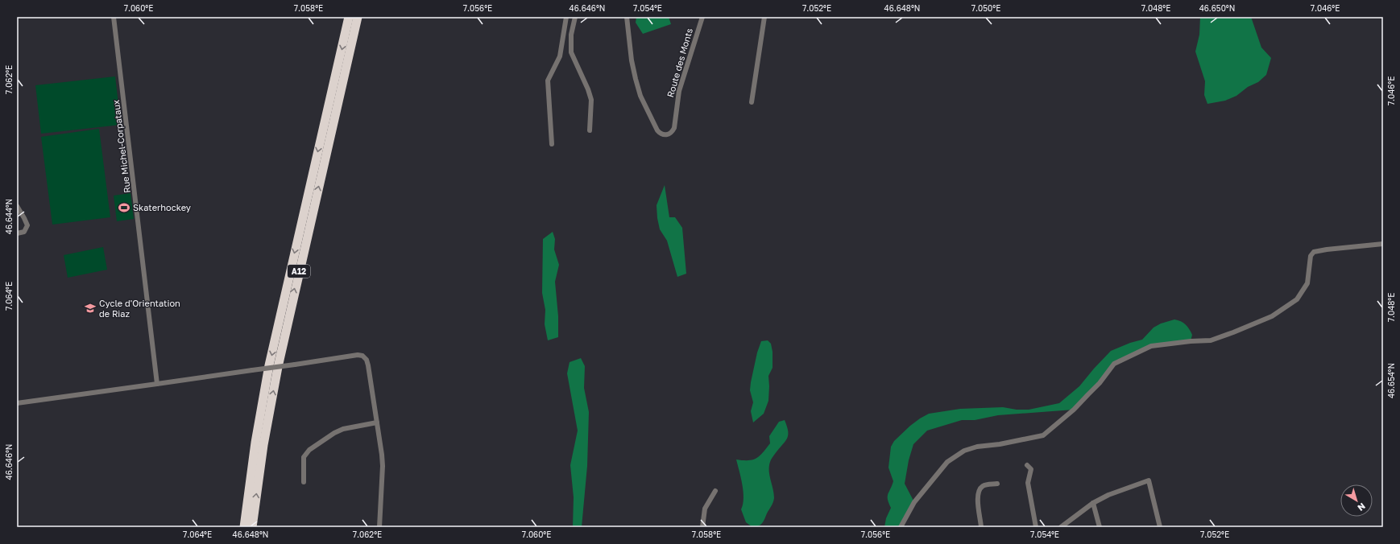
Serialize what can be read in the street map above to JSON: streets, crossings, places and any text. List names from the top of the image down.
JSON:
{
  "streets": {
    "highway": ["A12"],
    "street": ["Route des Monts", "Rue Michel-Corpataux"]
  },
  "places": {
    "sports": ["Skaterhockey"],
    "school or university": ["Cycle d'Orientation de Riaz"]
  },
  "north": "bottom right",
  "coordinates": [
    "7.060°E",
    "7.058°E",
    "7.056°E",
    "46.646°N",
    "7.054°E",
    "7.052°E",
    "46.648°N",
    "7.050°E",
    "7.048°E",
    "46.650°N",
    "7.046°E",
    "7.062°E",
    "46.644°N",
    "7.064°E",
    "46.654°N"
  ]
}
